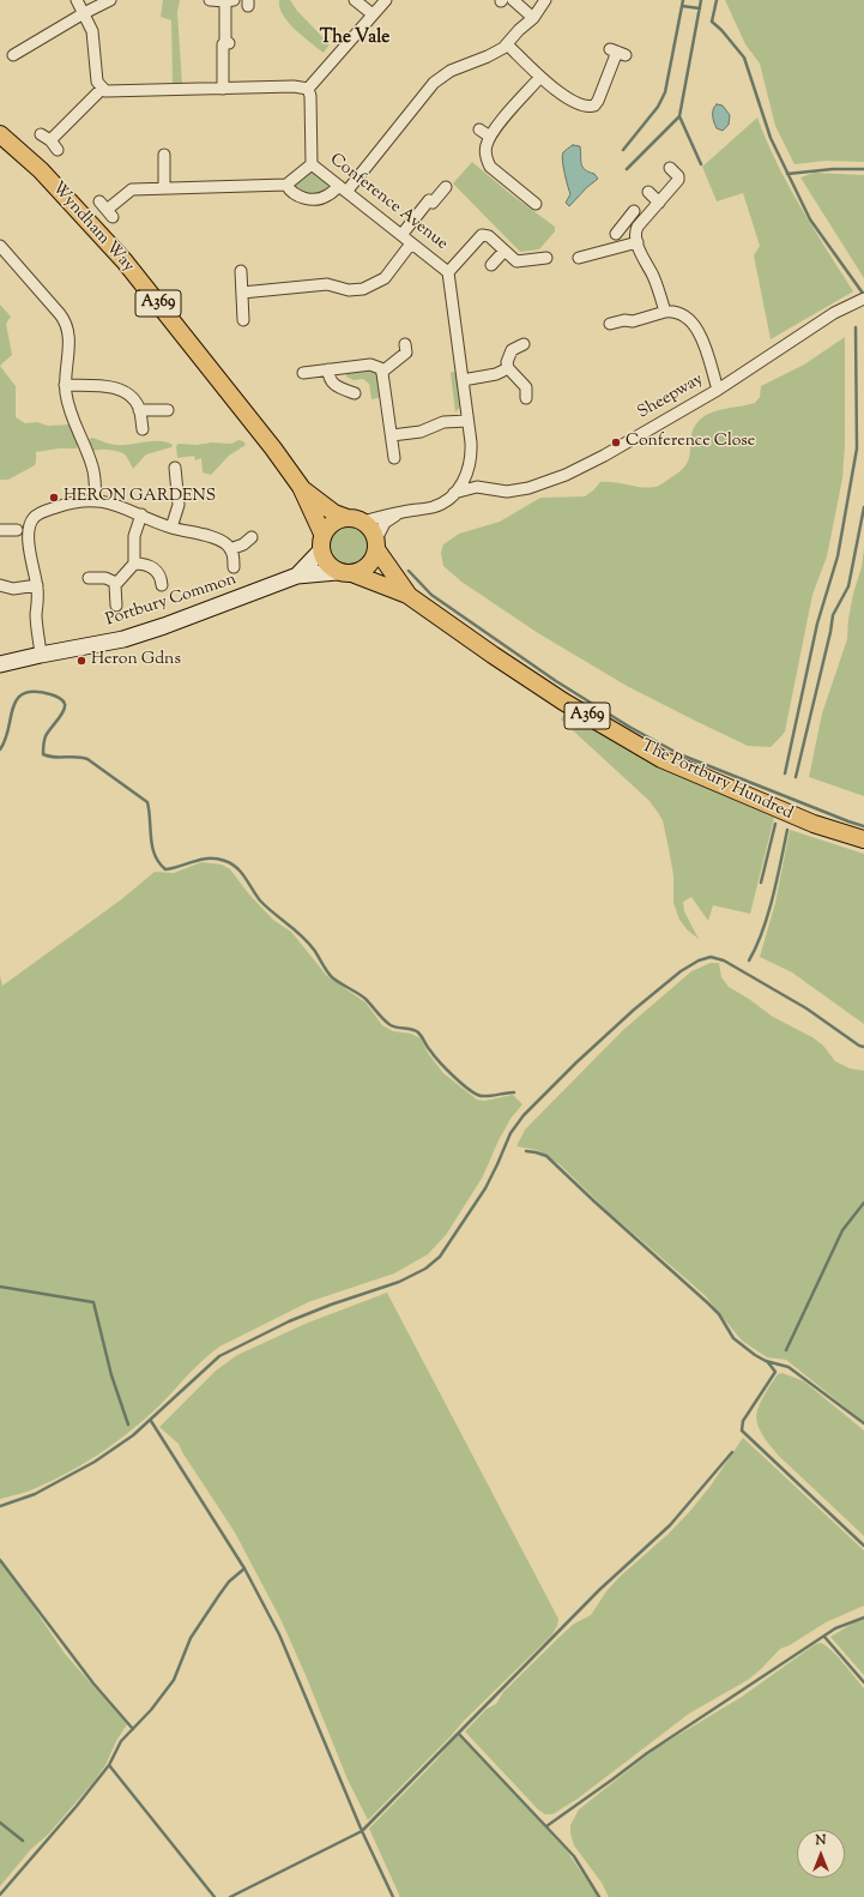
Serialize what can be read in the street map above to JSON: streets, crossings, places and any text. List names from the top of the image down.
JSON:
{
  "streets": {
    "main road": [
      "Wyndham Way",
      "A369",
      "Portbury Common",
      "The Portbury Hundred"
    ],
    "street": ["Conference Avenue", "Sheepway"]
  },
  "crossings": [
    ["Conference Avenue", "Sheepway"],
    ["Wyndham Way", "Sheepway"],
    ["Wyndham Way", "Portbury Common"],
    ["Wyndham Way", "The Portbury Hundred"],
    ["Sheepway", "Portbury Common"],
    ["Sheepway", "The Portbury Hundred"],
    ["Portbury Common", "The Portbury Hundred"]
  ],
  "districts": ["The Vale"],
  "places": ["Conference Close", "HERON GARDENS", "Heron Gdns"],
  "north": "top"
}
